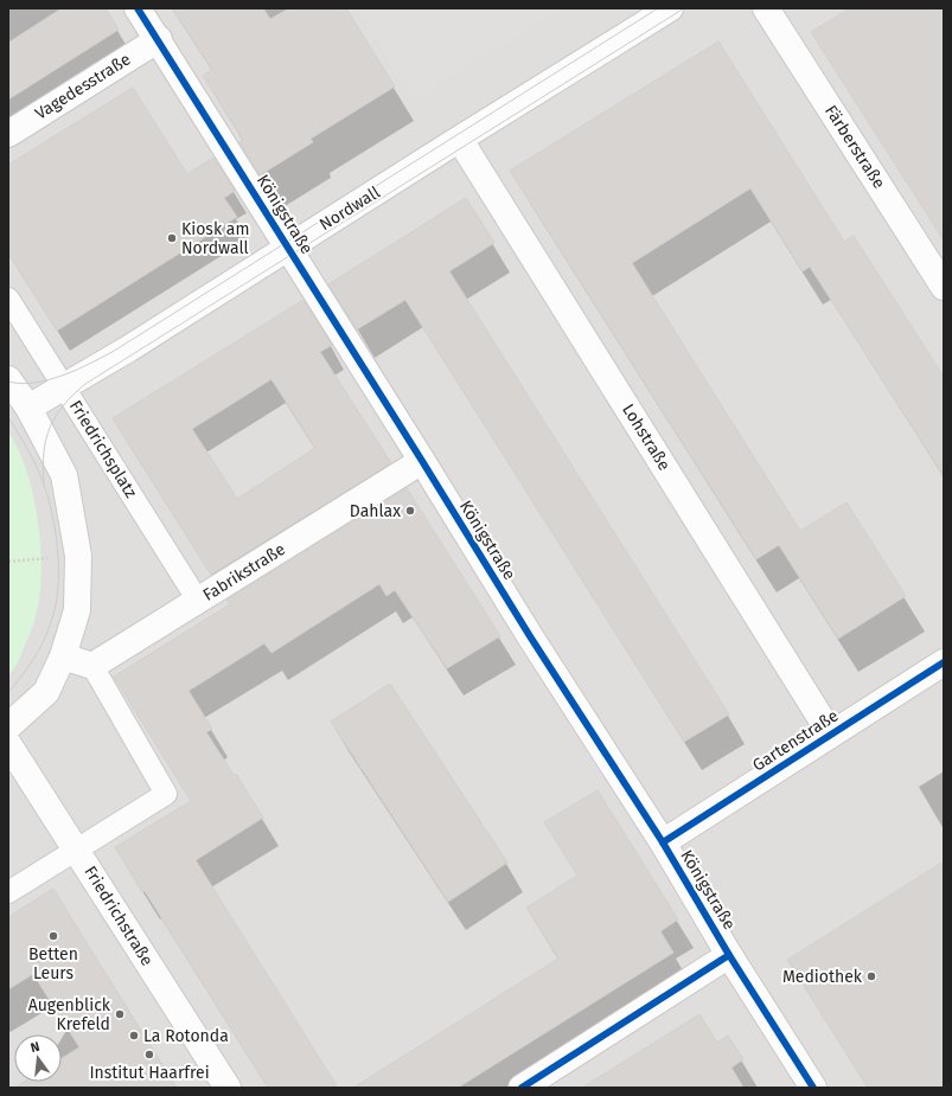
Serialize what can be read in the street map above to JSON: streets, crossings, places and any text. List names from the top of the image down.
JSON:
{
  "streets": {
    "street": [
      "Vagedesstraße",
      "Färberstraße",
      "Nordwall",
      "Königstraße",
      "Lohstraße",
      "Fabrikstraße",
      "Gartenstraße",
      "Friedrichstraße"
    ],
    "lane": ["Friedrichsplatz"]
  },
  "crossings": [
    ["Vagedesstraße", "Königstraße"],
    ["Nordwall", "Königstraße"],
    ["Nordwall", "Lohstraße"],
    ["Nordwall", "Friedrichsplatz"],
    ["Königstraße", "Fabrikstraße"],
    ["Königstraße", "Gartenstraße"],
    ["Lohstraße", "Gartenstraße"],
    ["Friedrichsplatz", "Fabrikstraße"]
  ],
  "places": [
    "Kiosk am Nordwall",
    "Dahlax",
    "Betten Leurs",
    "Mediothek",
    "Augenblick Krefeld",
    "La Rotonda",
    "Institut Haarfrei"
  ],
  "north": "top"
}
